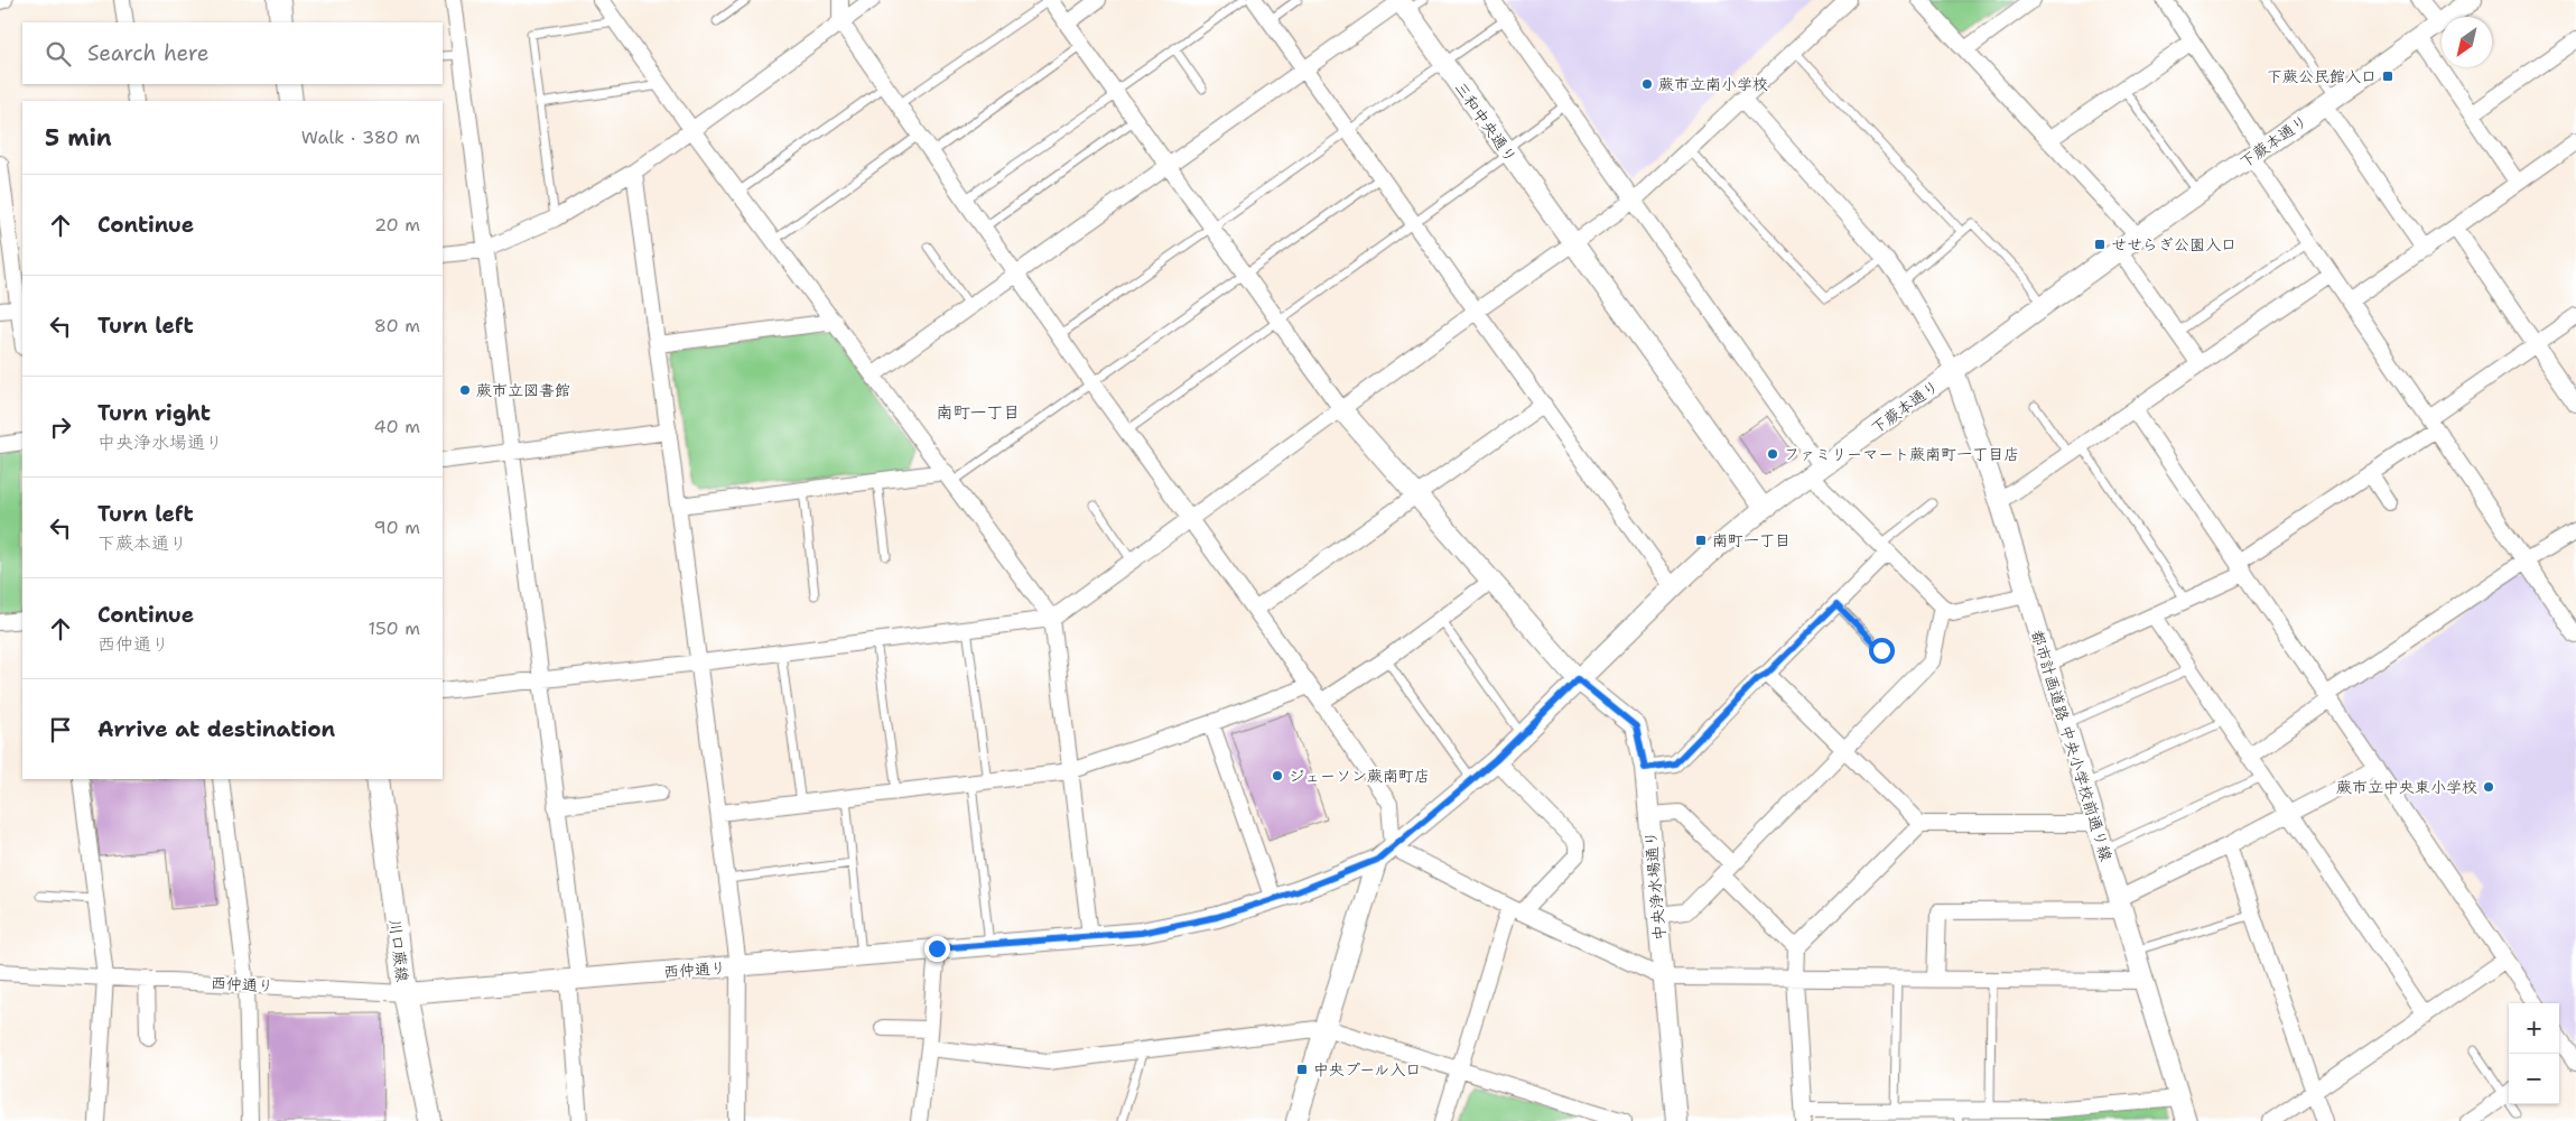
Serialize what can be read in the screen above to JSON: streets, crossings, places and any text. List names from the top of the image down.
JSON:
{
  "streets": {
    "main road": ["川口蕨線"],
    "street": [
      "三和中央通り",
      "下蕨本通り",
      "都市計画道路 中央小学校前通り線",
      "中央浄水場通り",
      "西仲通り"
    ]
  },
  "crossings": [
    ["三和中央通り", "下蕨本通り"],
    ["下蕨本通り", "都市計画道路 中央小学校前通り線"],
    ["下蕨本通り", "中央浄水場通り"],
    ["下蕨本通り", "西仲通り"],
    ["川口蕨線", "西仲通り"]
  ],
  "districts": ["南町一丁目"],
  "places": {
    "transit": [
      "下蕨公民館入口",
      "せせらぎ公園入口",
      "南町一丁目",
      "中央プール入口"
    ],
    "other": [
      "蕨市立南小学校",
      "蕨市立図書館",
      "ファミリーマート蕨南町一丁目店",
      "ジェーソン蕨南町店",
      "蕨市立中央東小学校"
    ]
  },
  "north": "bottom left",
  "page": {
    "search": "Search here",
    "heading": ["5 min", "Walk · 380 m"],
    "list": [
      ["Continue", "20 m"],
      ["Turn left", "80 m"],
      ["Turn right", "中央浄水場通り", "40 m"],
      ["Turn left", "下蕨本通り", "90 m"],
      ["Continue", "西仲通り", "150 m"],
      "Arrive at destination"
    ],
    "map_buttons": ["+", "−"]
  }
}
